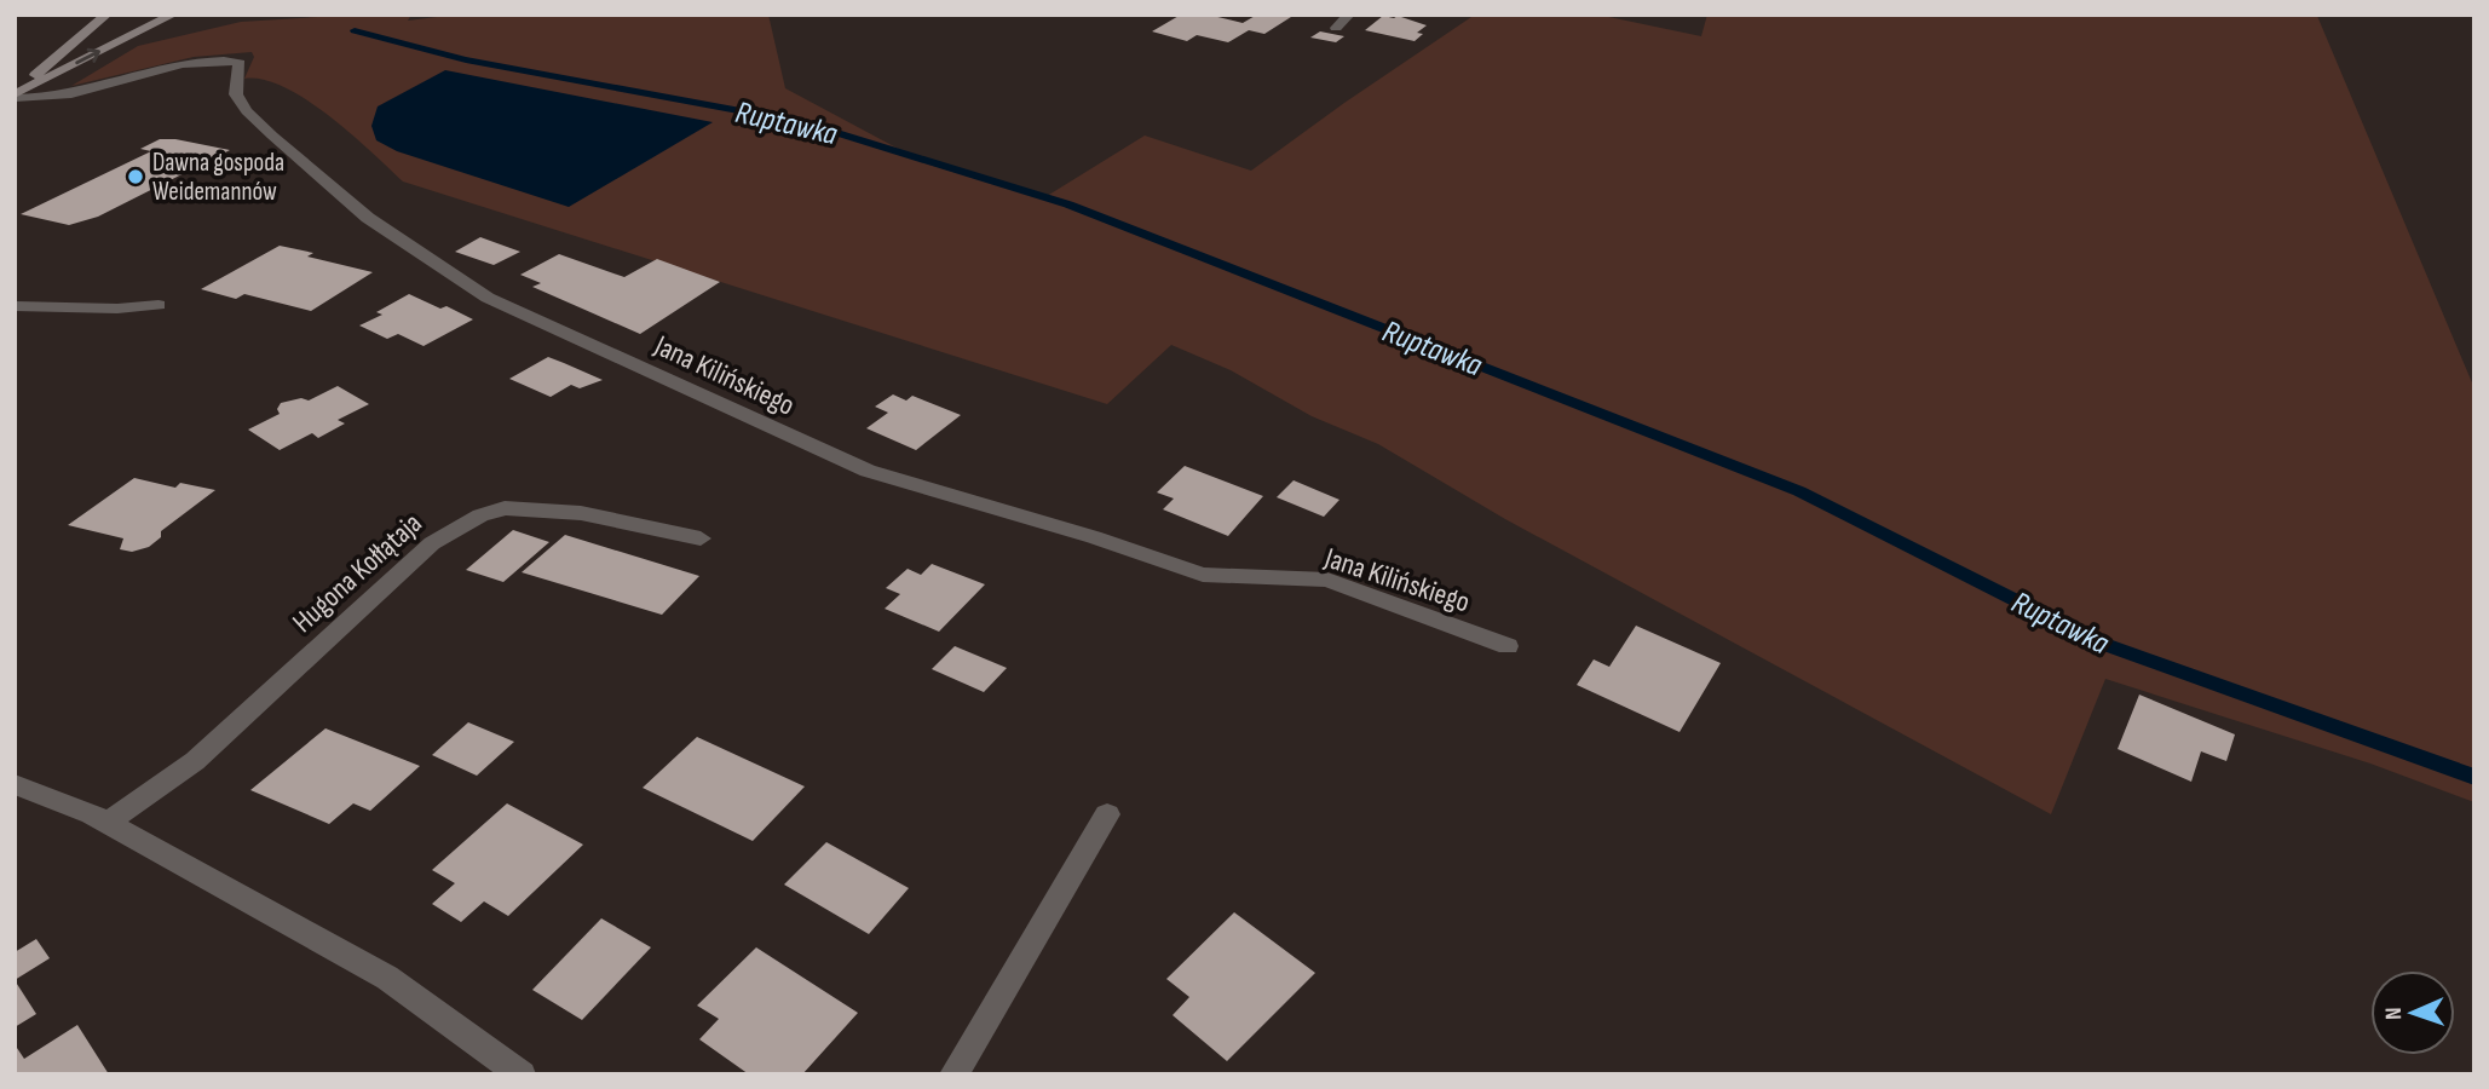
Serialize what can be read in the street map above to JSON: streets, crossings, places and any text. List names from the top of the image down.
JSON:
{
  "streets": {
    "street": ["Jana Kilińskiego", "Hugona Kołłątaja"]
  },
  "water": ["Ruptawka"],
  "places": ["Dawna gospoda Weidemannów"],
  "north": "left"
}
